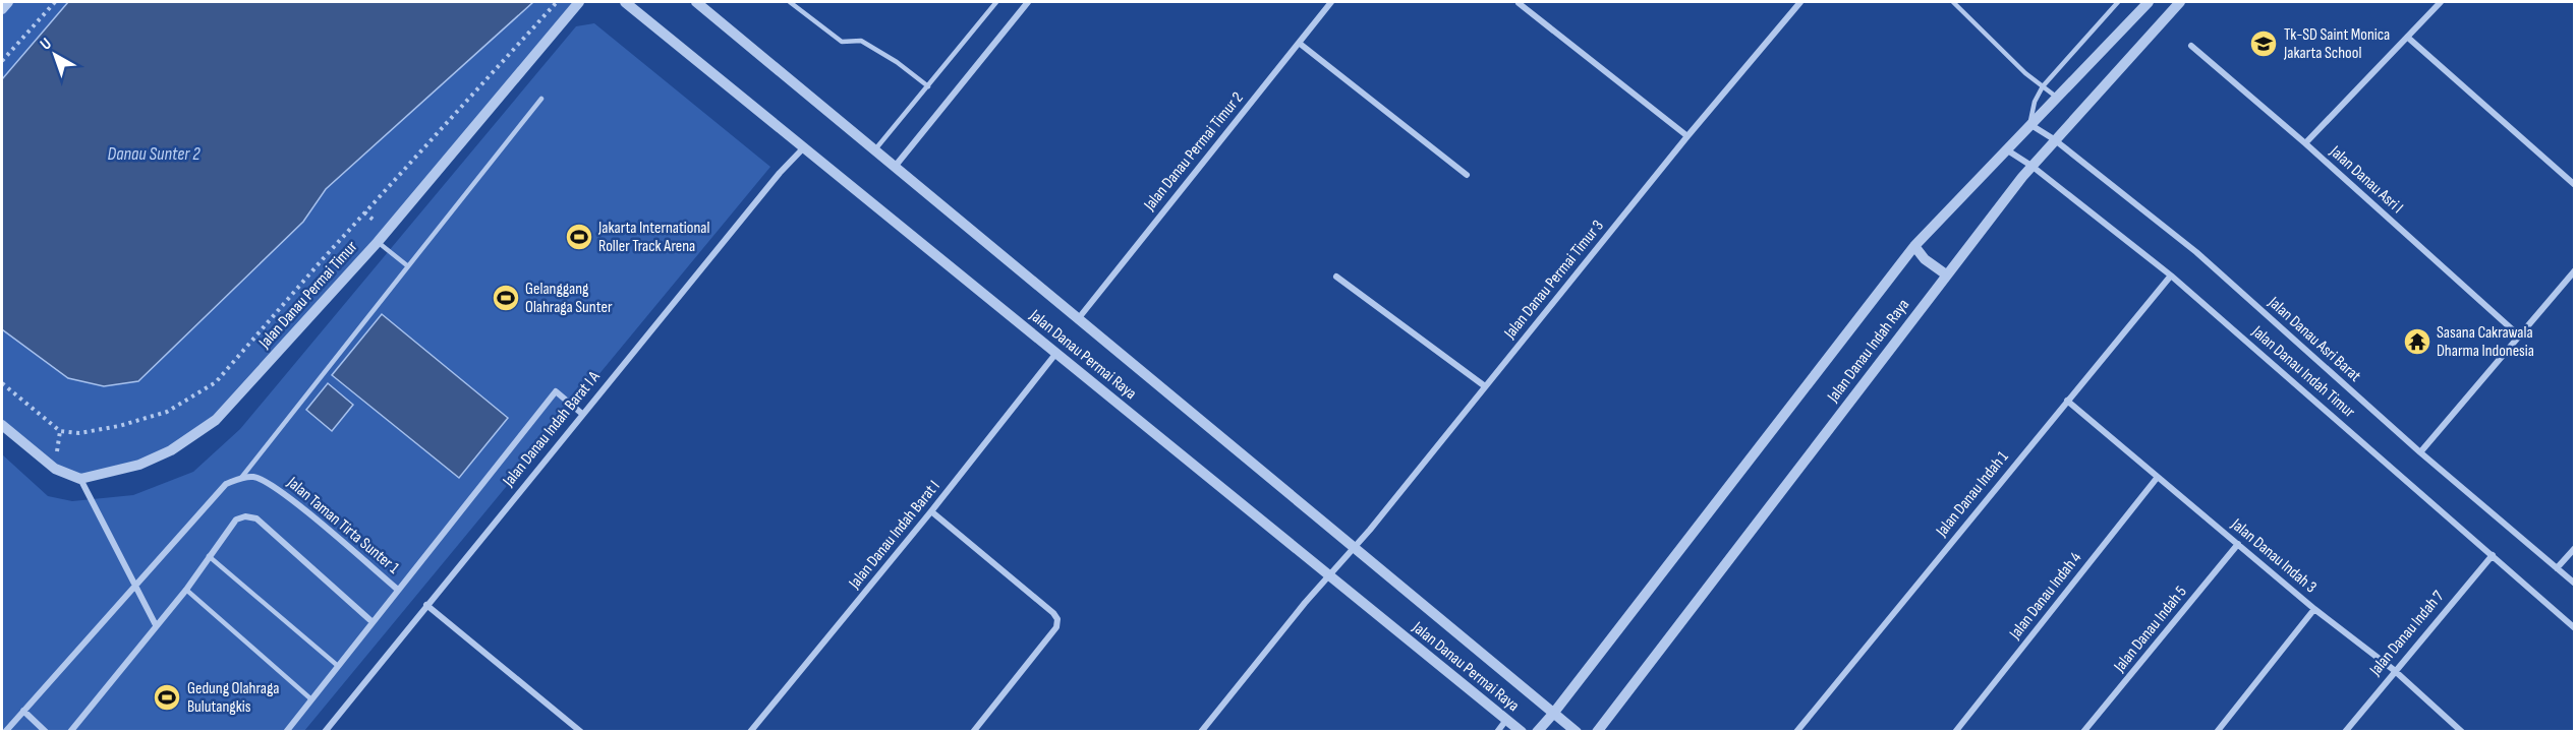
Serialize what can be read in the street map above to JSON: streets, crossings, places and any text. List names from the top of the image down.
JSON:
{
  "streets": {
    "street": [
      "Jalan Danau Permai Timur 2",
      "Jalan Danau Asri I",
      "Jalan Danau Permai Timur 3",
      "Jalan Danau Permai Timur",
      "Jalan Danau Asri Barat",
      "Jalan Danau Indah Raya",
      "Jalan Danau Permai Raya",
      "Jalan Danau Indah Timur",
      "Jalan Danau Indah Barat I A",
      "Jalan Danau Indah 1",
      "Jalan Taman Tirta Sunter 1",
      "Jalan Danau Indah Barat I",
      "Jalan Danau Indah 3",
      "Jalan Danau Indah 4",
      "Jalan Danau Indah 5",
      "Jalan Danau Indah 7"
    ]
  },
  "crossings": [
    ["Jalan Danau Permai Timur 2", "Jalan Danau Permai Raya"],
    ["Jalan Danau Permai Timur 3", "Jalan Danau Permai Raya"],
    ["Jalan Danau Asri Barat", "Jalan Danau Indah Raya"],
    ["Jalan Danau Indah Raya", "Jalan Danau Permai Raya"],
    ["Jalan Danau Indah Raya", "Jalan Danau Indah Timur"],
    ["Jalan Danau Permai Raya", "Jalan Danau Indah Barat I A"],
    ["Jalan Danau Permai Raya", "Jalan Danau Indah Barat I"],
    ["Jalan Danau Indah Timur", "Jalan Danau Indah 1"],
    ["Jalan Danau Indah Timur", "Jalan Danau Indah 7"],
    ["Jalan Danau Indah Barat I A", "Jalan Taman Tirta Sunter 1"],
    ["Jalan Danau Indah 1", "Jalan Danau Indah 3"],
    ["Jalan Danau Indah 3", "Jalan Danau Indah 4"],
    ["Jalan Danau Indah 3", "Jalan Danau Indah 5"],
    ["Jalan Danau Indah 3", "Jalan Danau Indah 7"]
  ],
  "water": ["Danau Sunter 2"],
  "places": {
    "school or university": ["Tk-SD Saint Monica Jakarta School"],
    "sports": ["Jakarta International Roller Track Arena", "Gelanggang Olahraga Sunter", "Gedung Olahraga Bulutangkis"],
    "temple": ["Sasana Cakrawala Dharma Indonesia"]
  },
  "north": "top left"
}
